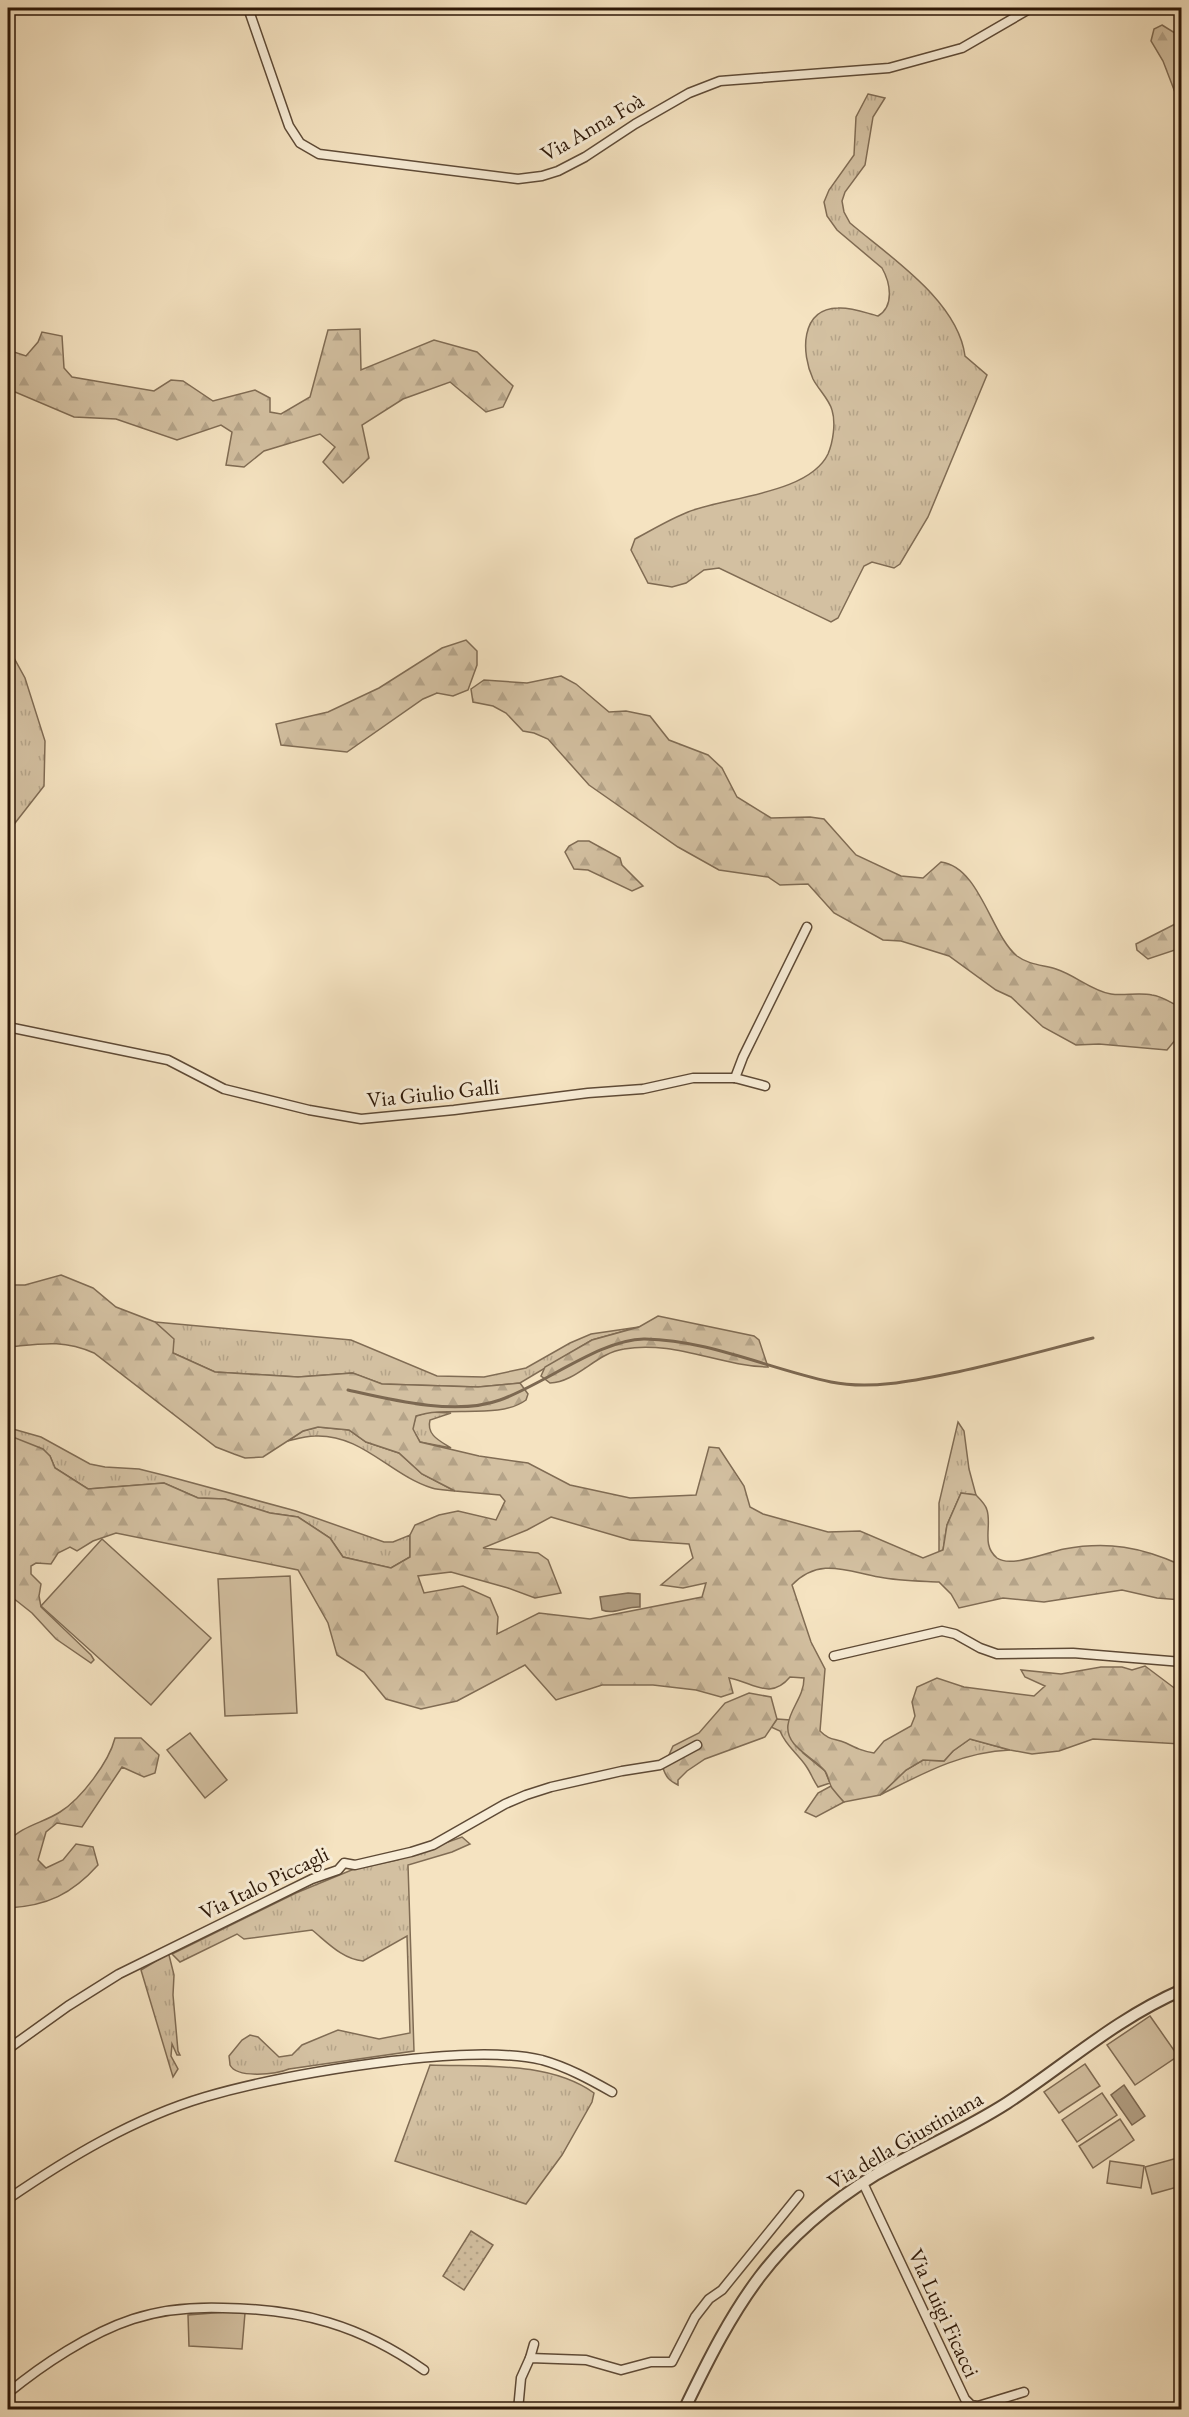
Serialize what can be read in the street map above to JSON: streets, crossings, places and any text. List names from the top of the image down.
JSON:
{
  "streets": {
    "street": [
      "Via Anna Foà",
      "Via Giulio Galli",
      "Via Italo Piccagli",
      "Via della Giustiniana",
      "Via Luigi Ficacci"
    ]
  },
  "crossings": [
    ["Via della Giustiniana", "Via Luigi Ficacci"]
  ]
}
